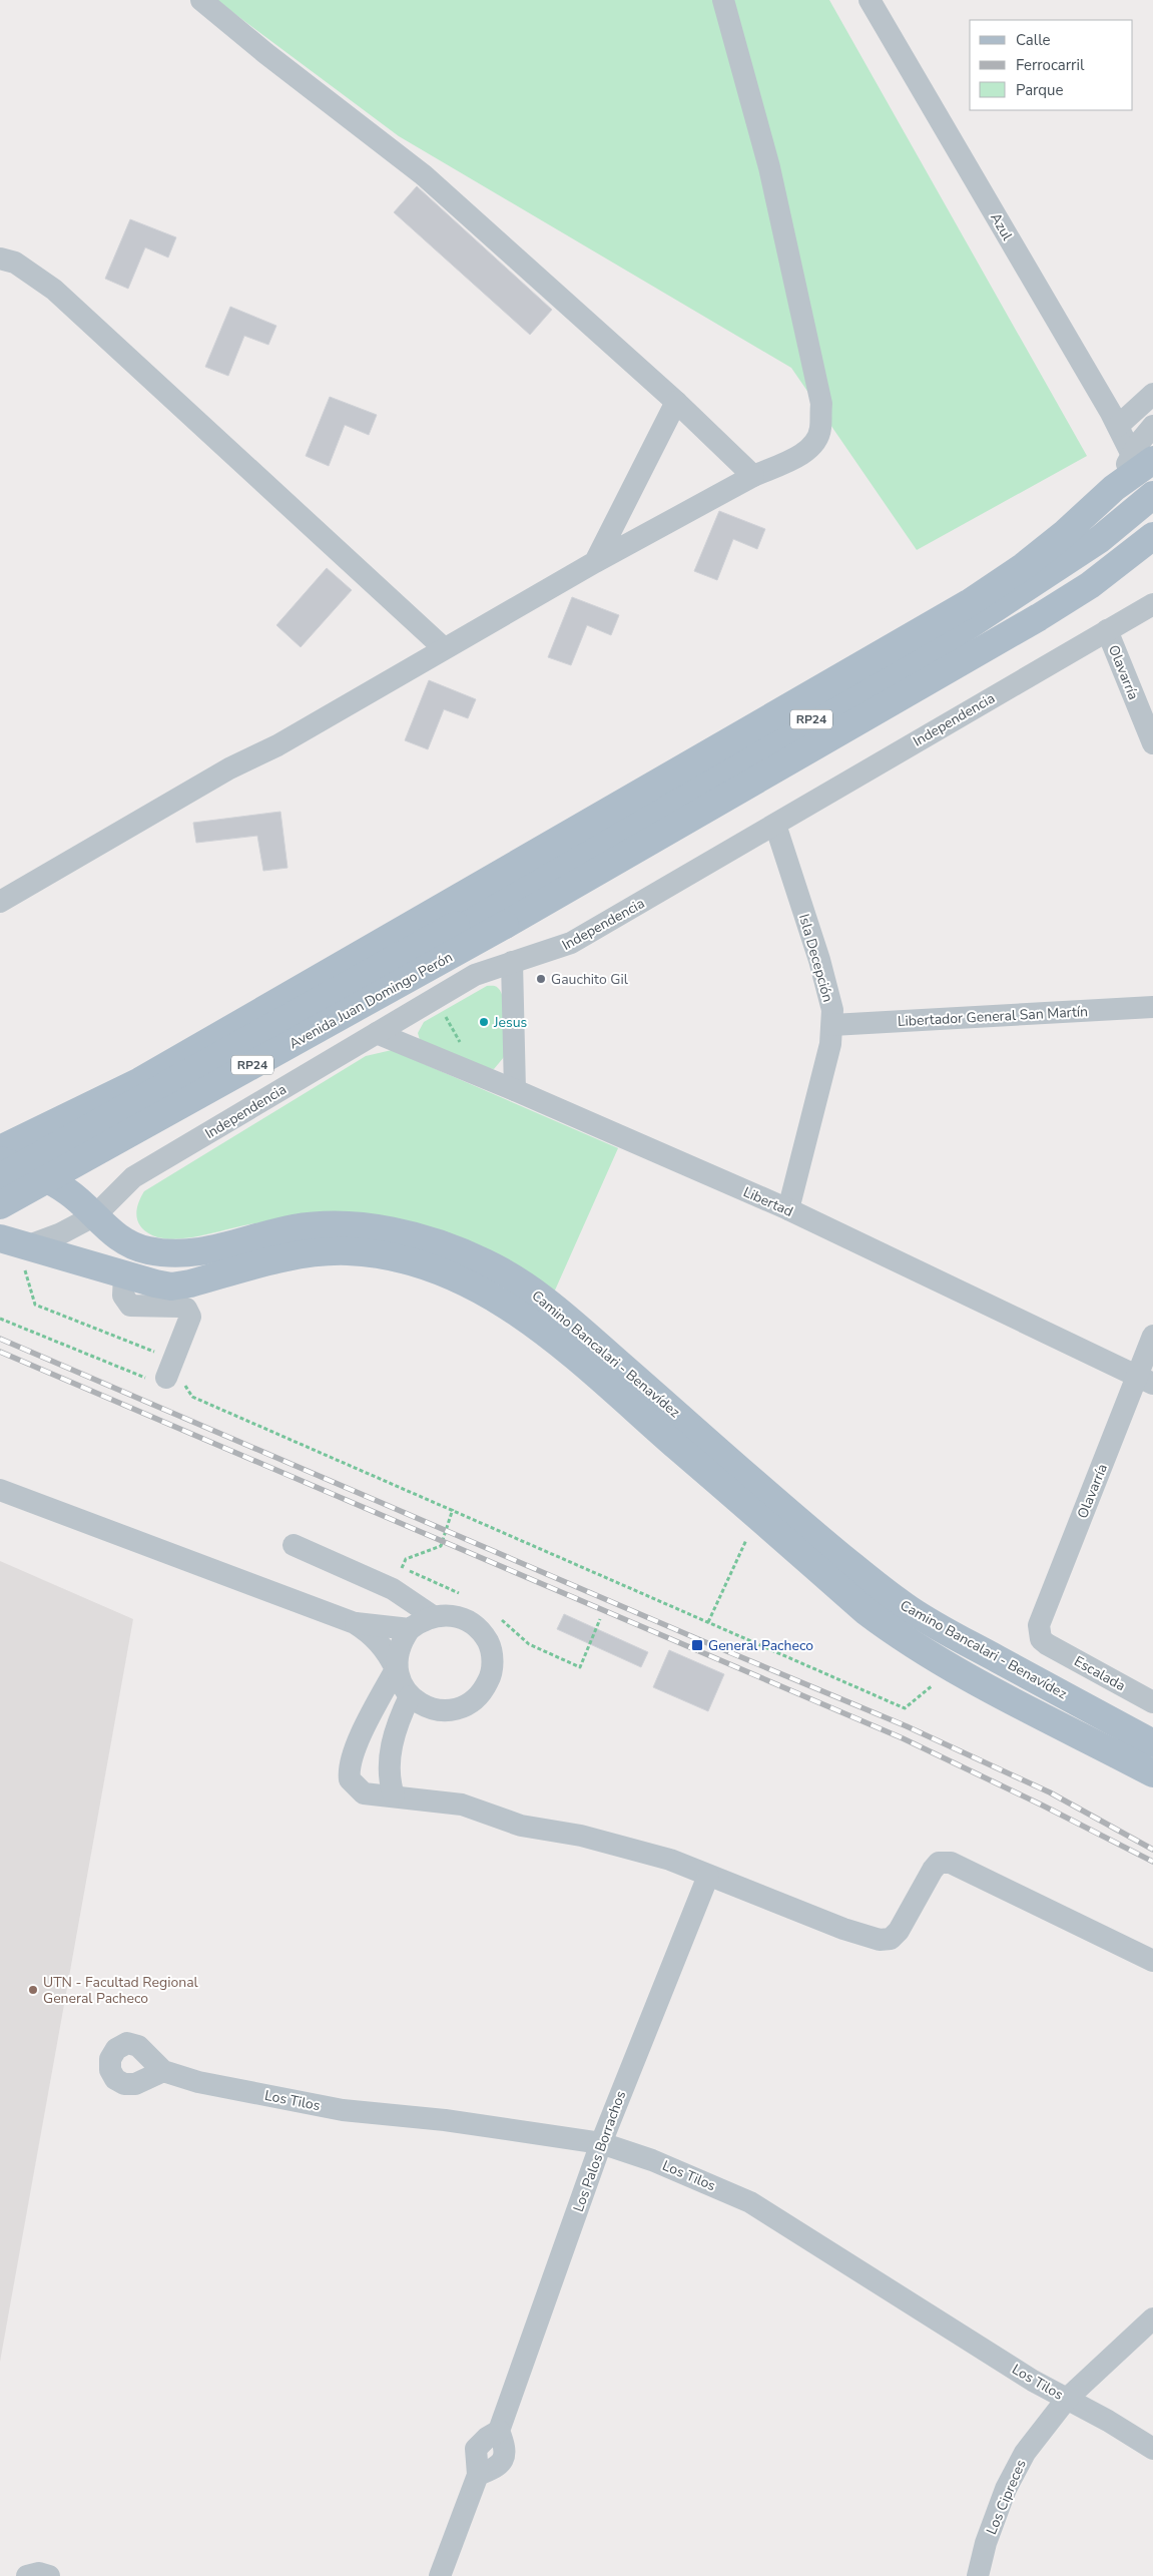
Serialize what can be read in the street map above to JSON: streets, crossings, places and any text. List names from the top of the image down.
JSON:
{
  "streets": {
    "main road": ["RP24", "Avenida Juan Domingo Perón", "Camino Bancalari - Benavídez"],
    "street": [
      "Azul",
      "Olavarría",
      "Independencia",
      "Isla Decepción",
      "Libertador General San Martín",
      "Libertad",
      "Escalada",
      "Los Tilos",
      "Los Palos Borrachos",
      "Los Cipreces"
    ]
  },
  "crossings": [
    ["Olavarría", "Independencia"],
    ["Olavarría", "Libertad"],
    ["Olavarría", "Escalada"],
    ["Independencia", "Isla Decepción"],
    ["Independencia", "Libertad"],
    ["Independencia", "Camino Bancalari - Benavídez"],
    ["Isla Decepción", "Libertador General San Martín"],
    ["Isla Decepción", "Libertad"],
    ["Los Tilos", "Los Palos Borrachos"],
    ["Los Tilos", "Los Cipreces"]
  ],
  "places": {
    "other": ["Gauchito Gil", "Jesus", "UTN - Facultad Regional General Pacheco"],
    "transit": ["General Pacheco"]
  },
  "legend": ["Calle", "Ferrocarril", "Parque"]
}
